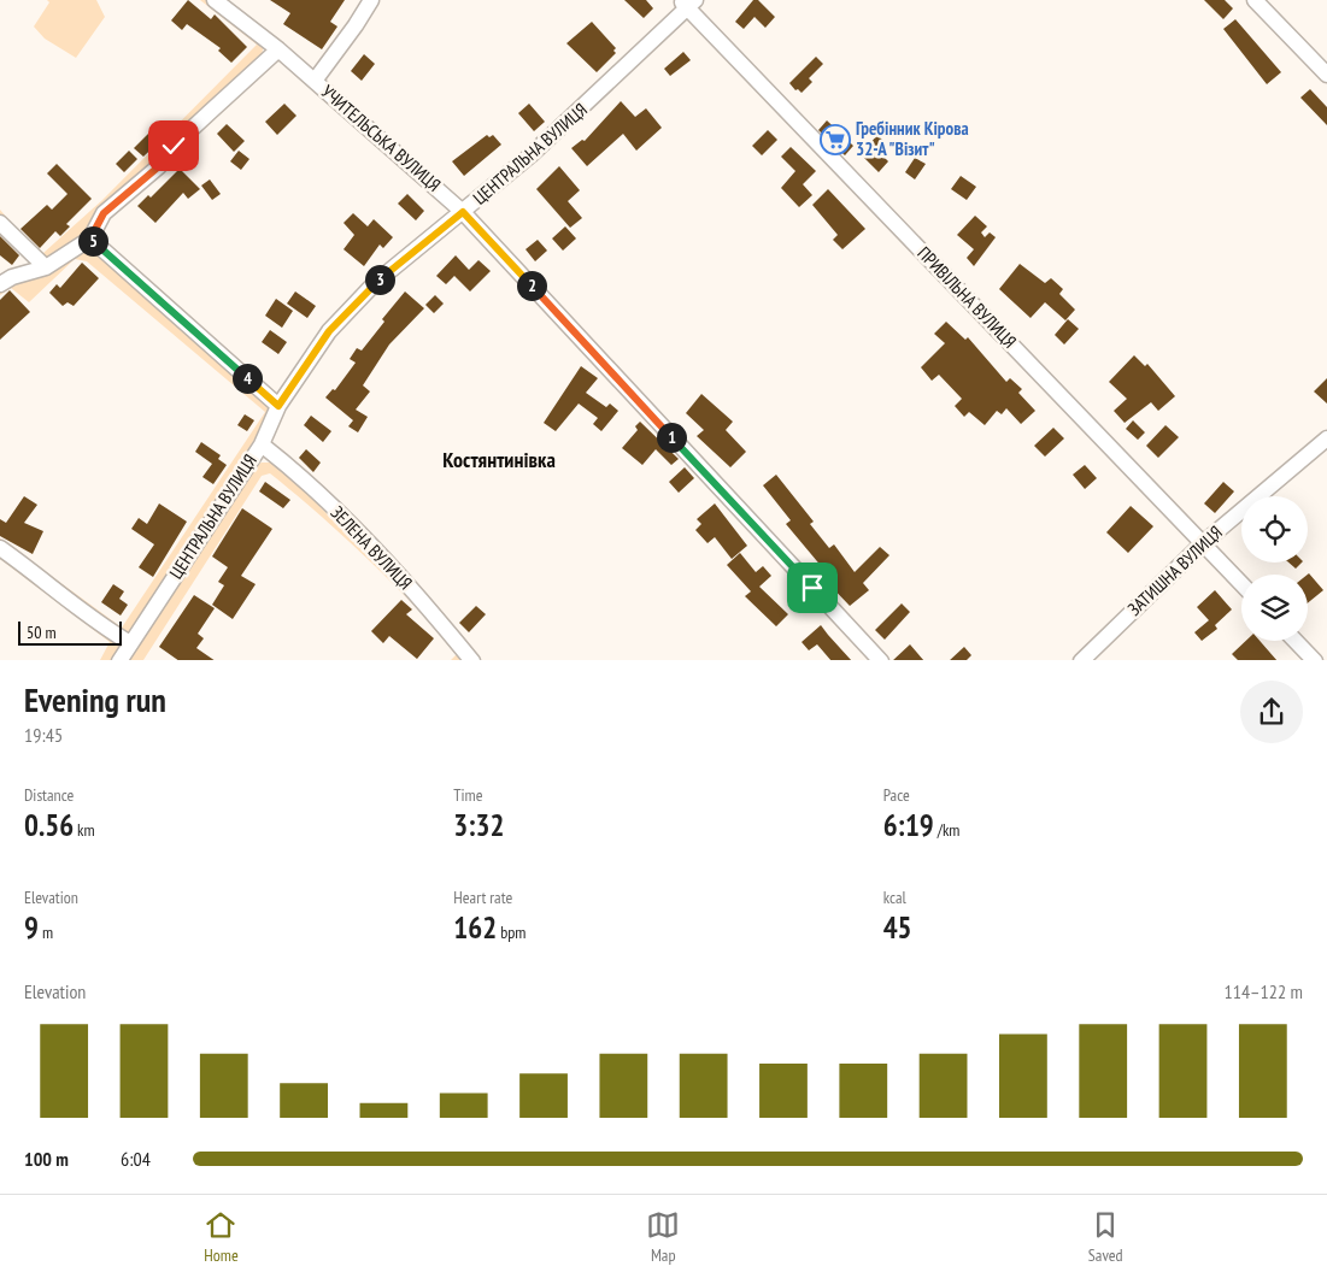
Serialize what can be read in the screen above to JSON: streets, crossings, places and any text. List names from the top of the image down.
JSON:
{
  "streets": {
    "street": [
      "УЧИТЕЛЬСЬКА ВУЛИЦЯ",
      "ЦЕНТРАЛЬНА ВУЛИЦЯ",
      "ПРИВІЛЬНА ВУЛИЦЯ",
      "ЗЕЛЕНА ВУЛИЦЯ",
      "ЗАТИШНА ВУЛИЦЯ"
    ]
  },
  "crossings": [
    ["УЧИТЕЛЬСЬКА ВУЛИЦЯ", "ЦЕНТРАЛЬНА ВУЛИЦЯ"],
    ["ЦЕНТРАЛЬНА ВУЛИЦЯ", "ПРИВІЛЬНА ВУЛИЦЯ"],
    ["ЦЕНТРАЛЬНА ВУЛИЦЯ", "ЗЕЛЕНА ВУЛИЦЯ"],
    ["ПРИВІЛЬНА ВУЛИЦЯ", "ЗАТИШНА ВУЛИЦЯ"]
  ],
  "districts": ["Костянтинівка"],
  "places": {
    "supermarket": ["Гребінник Кірова 32-А \"Візит\""]
  },
  "scale_bar": "50 m",
  "page": {
    "pins": [
      "5",
      "3",
      "2",
      "4",
      "1"
    ],
    "scale": "50 m",
    "heading": ["Evening run", "19:45"],
    "stats": [
      ["Distance", "0.56 km"],
      ["Time", "3:32"],
      ["Pace", "6:19 /km"],
      ["Elevation", "9 m"],
      ["Heart rate", "162 bpm"],
      ["kcal", "45"]
    ],
    "chart": ["Elevation", "114–122 m"],
    "list": [
      {
        "name": "100 m",
        "note": "6:04"
      }
    ],
    "tabs": ["Home", "Map", "Saved"]
  }
}
